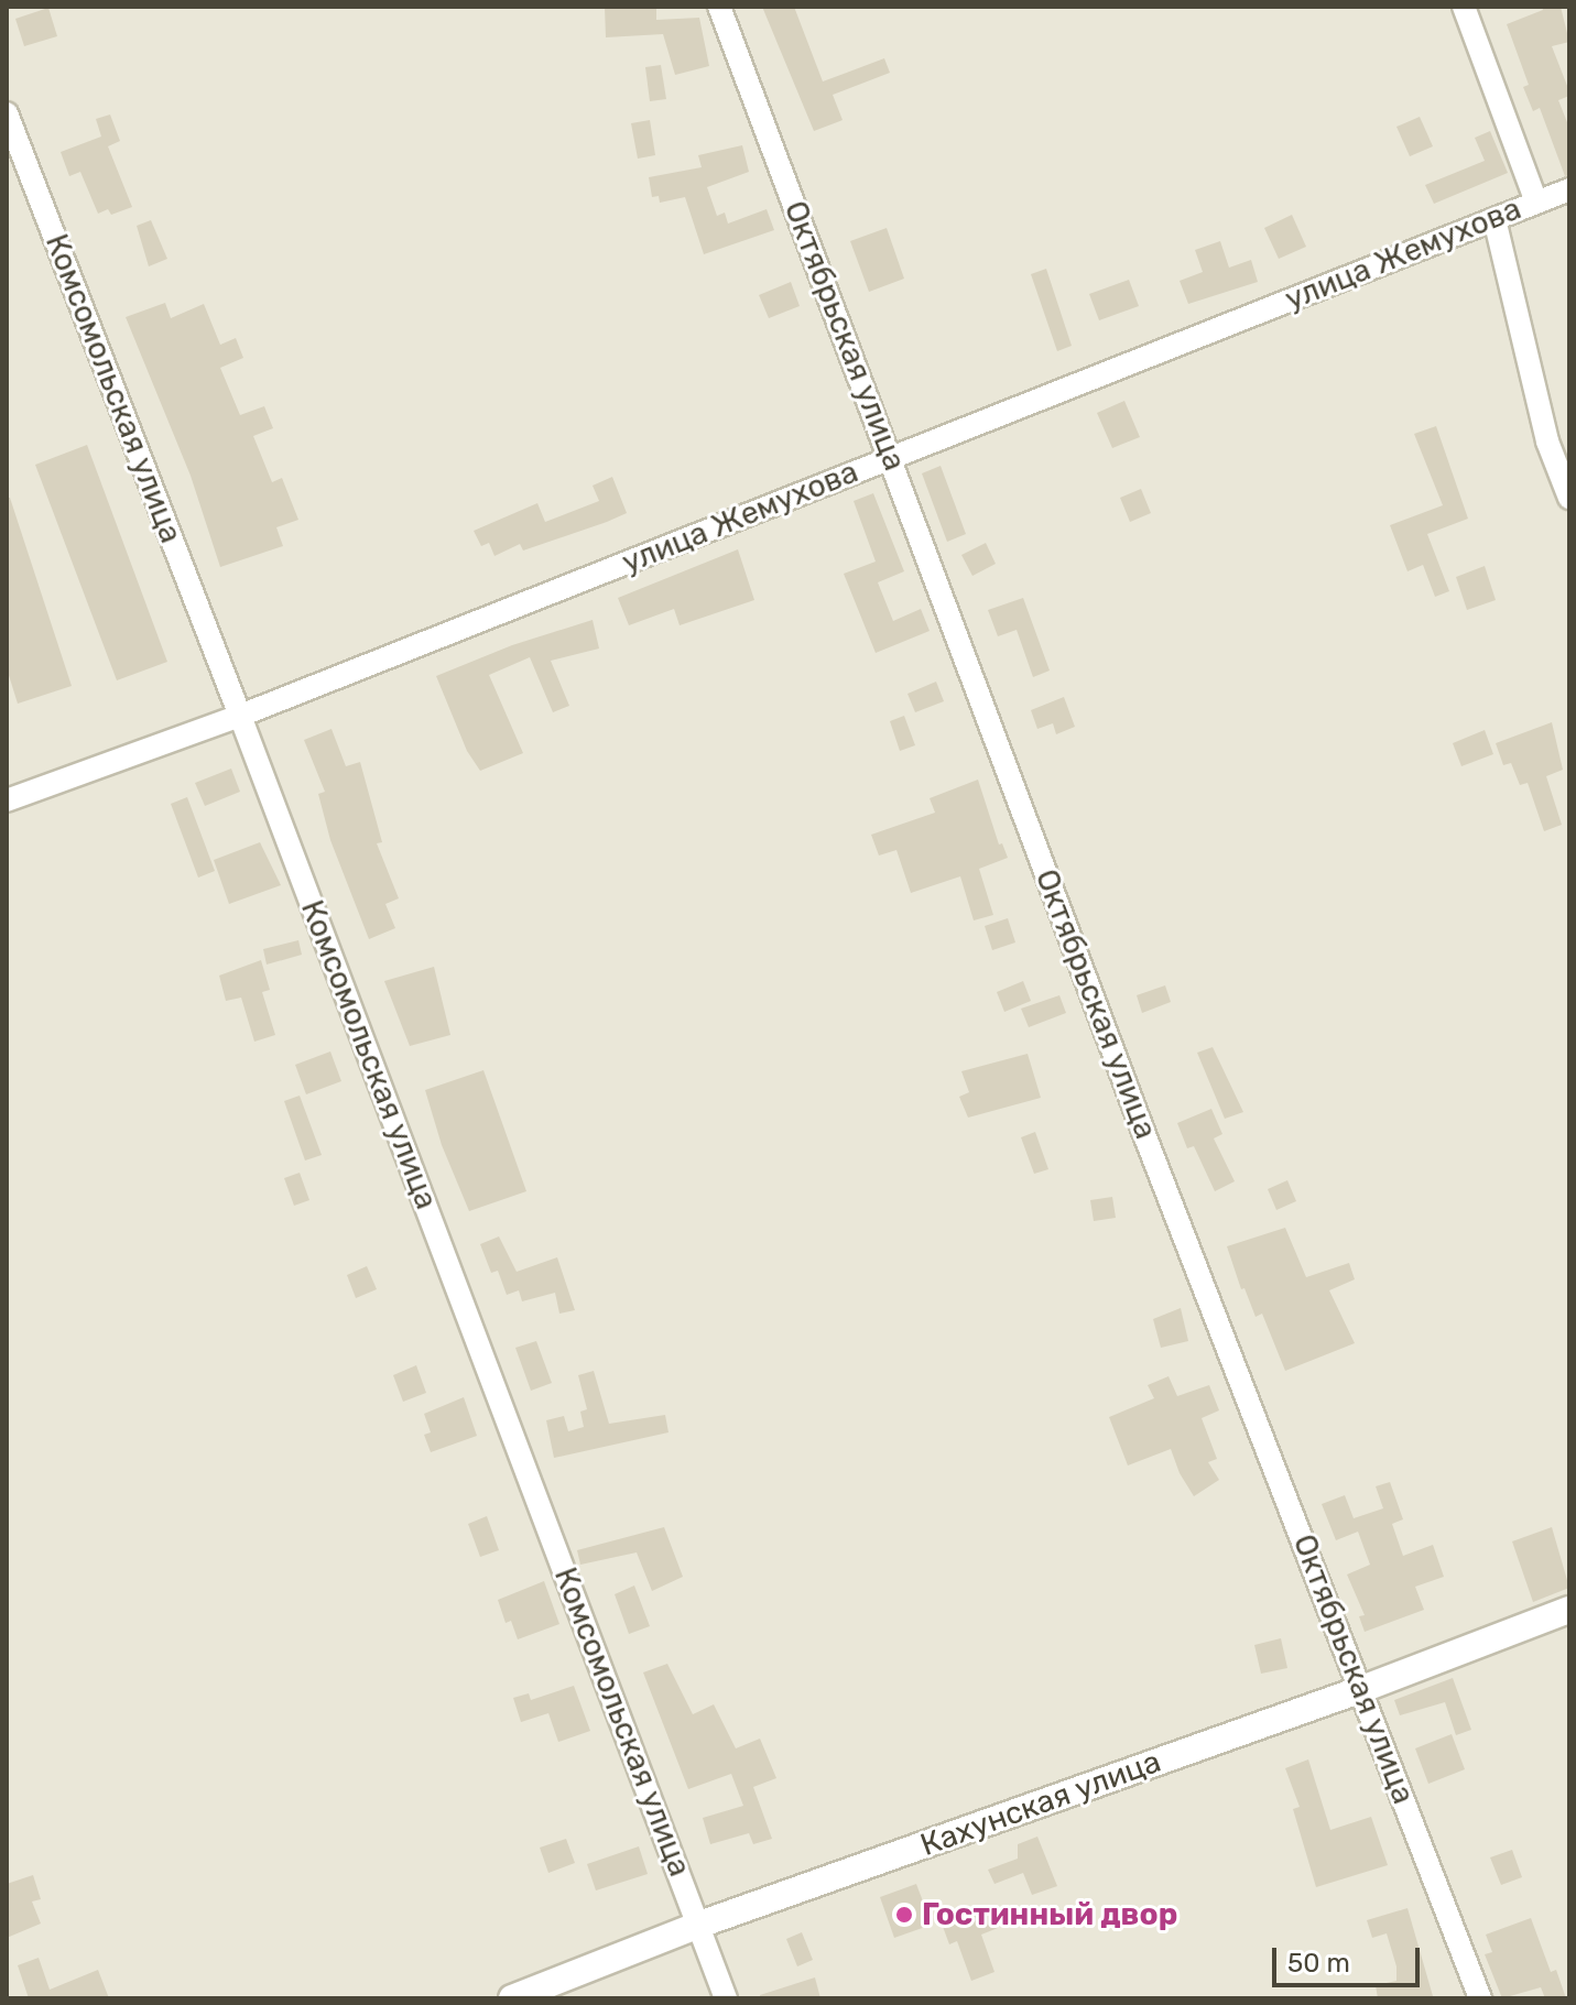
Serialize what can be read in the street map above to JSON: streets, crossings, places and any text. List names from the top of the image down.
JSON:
{
  "streets": {
    "street": [
      "улица Жемухова",
      "Октябрьская улица",
      "Комсомольская улица",
      "Кахунская улица"
    ]
  },
  "crossings": [
    ["улица Жемухова", "Октябрьская улица"],
    ["улица Жемухова", "Комсомольская улица"],
    ["Октябрьская улица", "Кахунская улица"],
    ["Комсомольская улица", "Кахунская улица"]
  ],
  "places": ["Гостинный двор"],
  "scale_bar": "50 m"
}
